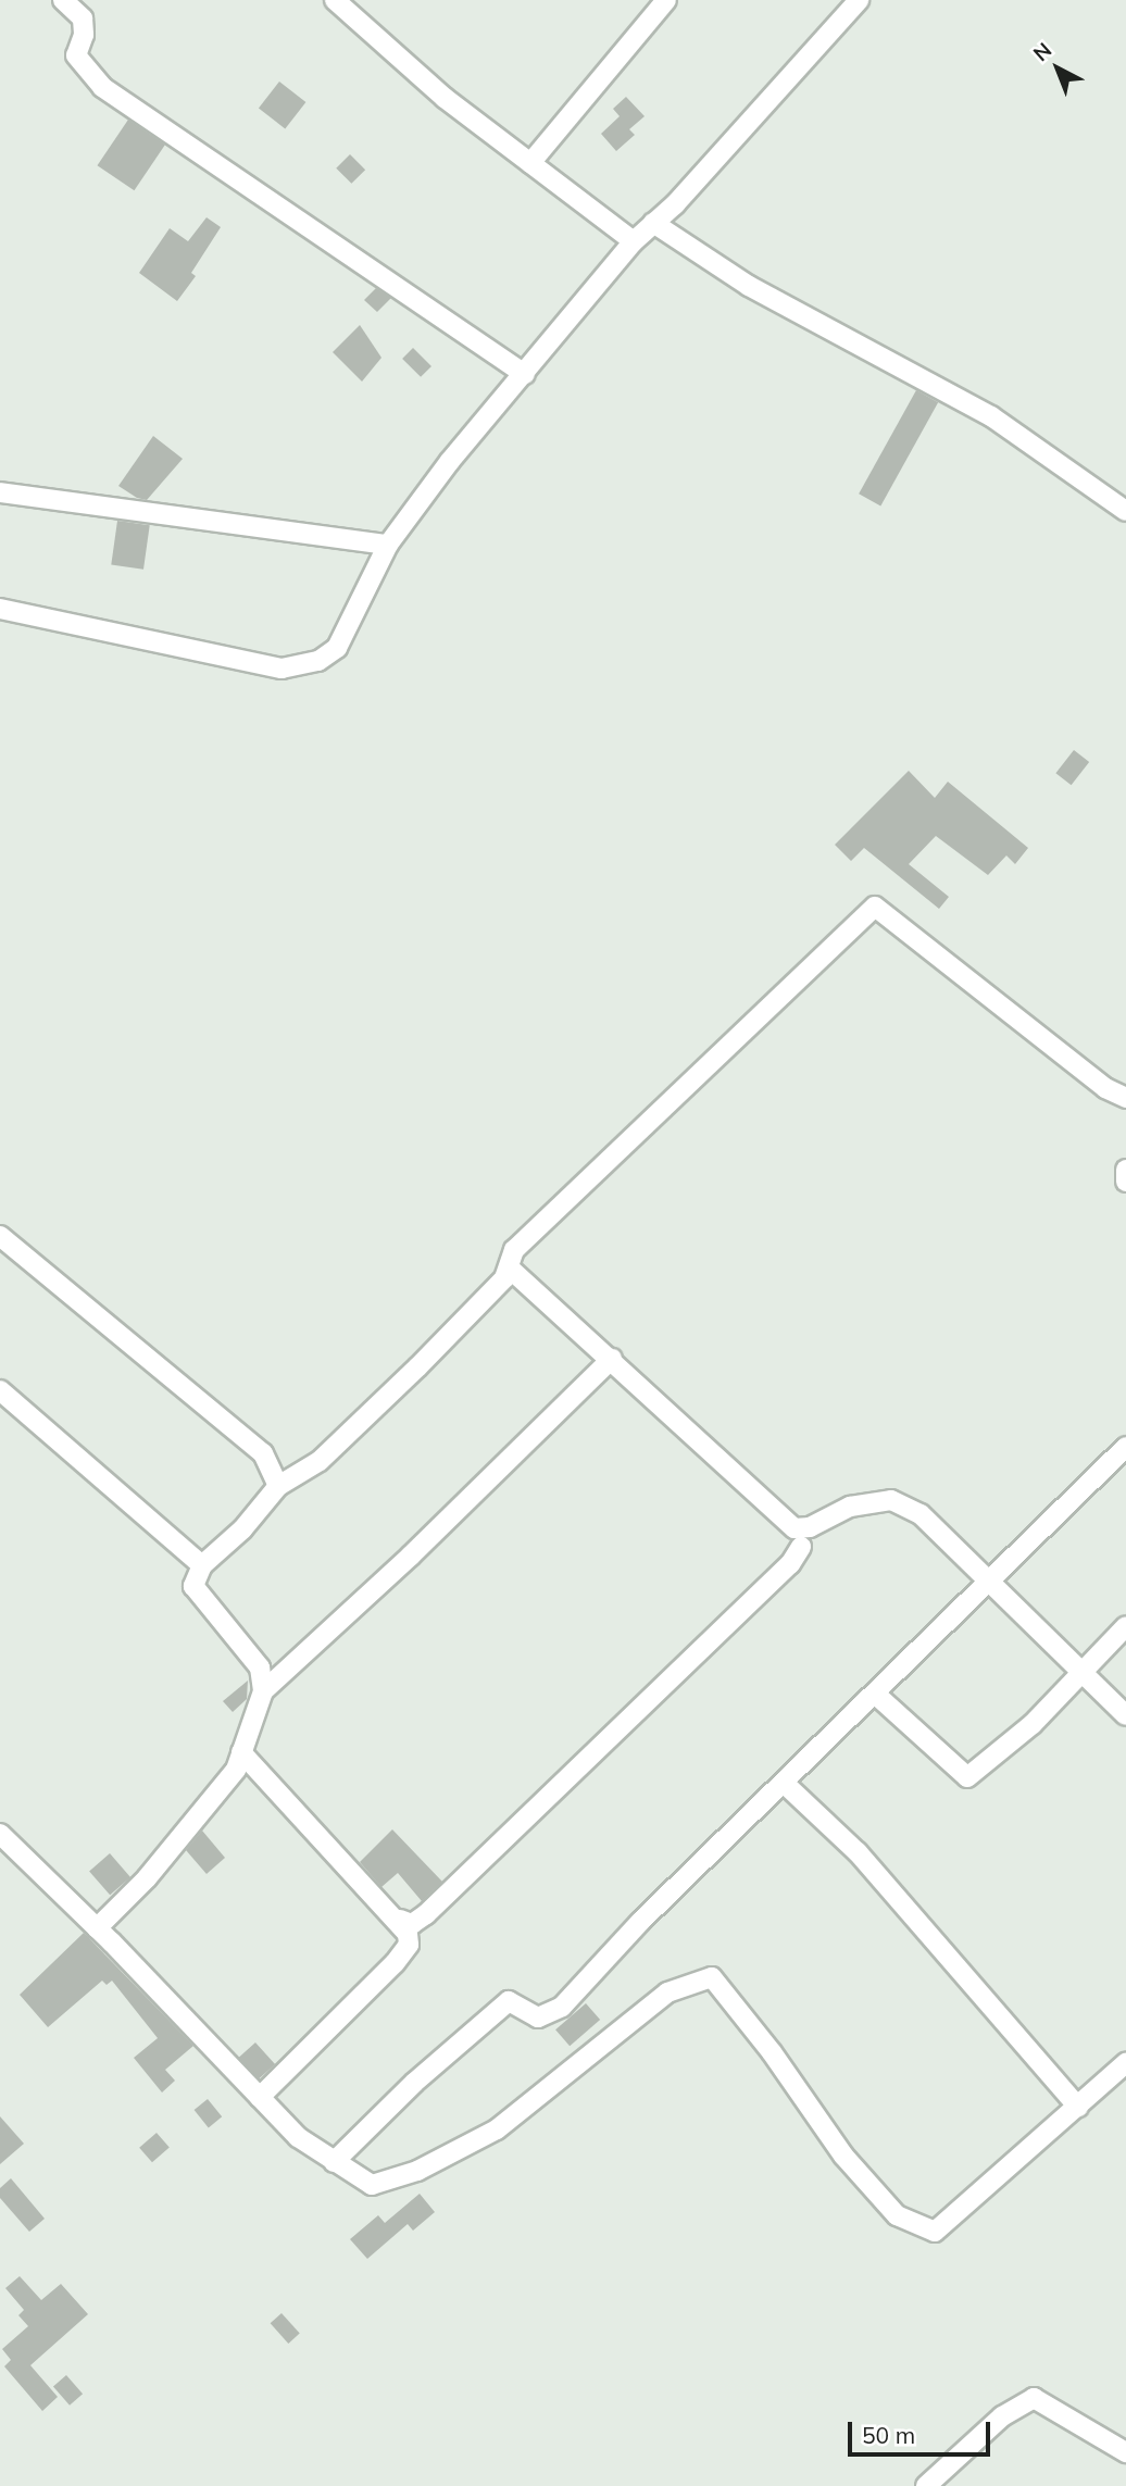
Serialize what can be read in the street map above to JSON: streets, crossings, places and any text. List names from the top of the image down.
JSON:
{
  "scale_bar": "50 m",
  "north": "top left"
}
